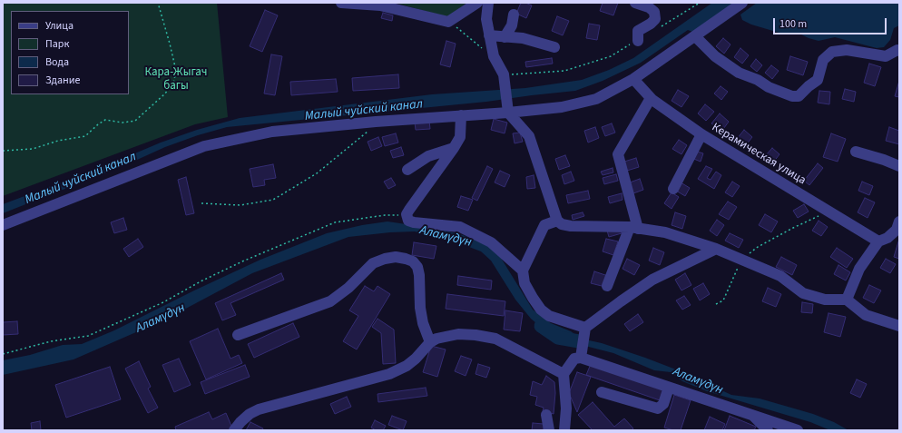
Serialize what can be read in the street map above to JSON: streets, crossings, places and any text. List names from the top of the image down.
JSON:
{
  "streets": {
    "street": ["Керамическая улица"]
  },
  "water": ["Малый чуйский канал", "Аламүдүн"],
  "parks": ["Кара-Жыгач багы"],
  "legend": [
    "Улица",
    "Парк",
    "Вода",
    "Здание"
  ],
  "scale_bar": "100 m"
}
